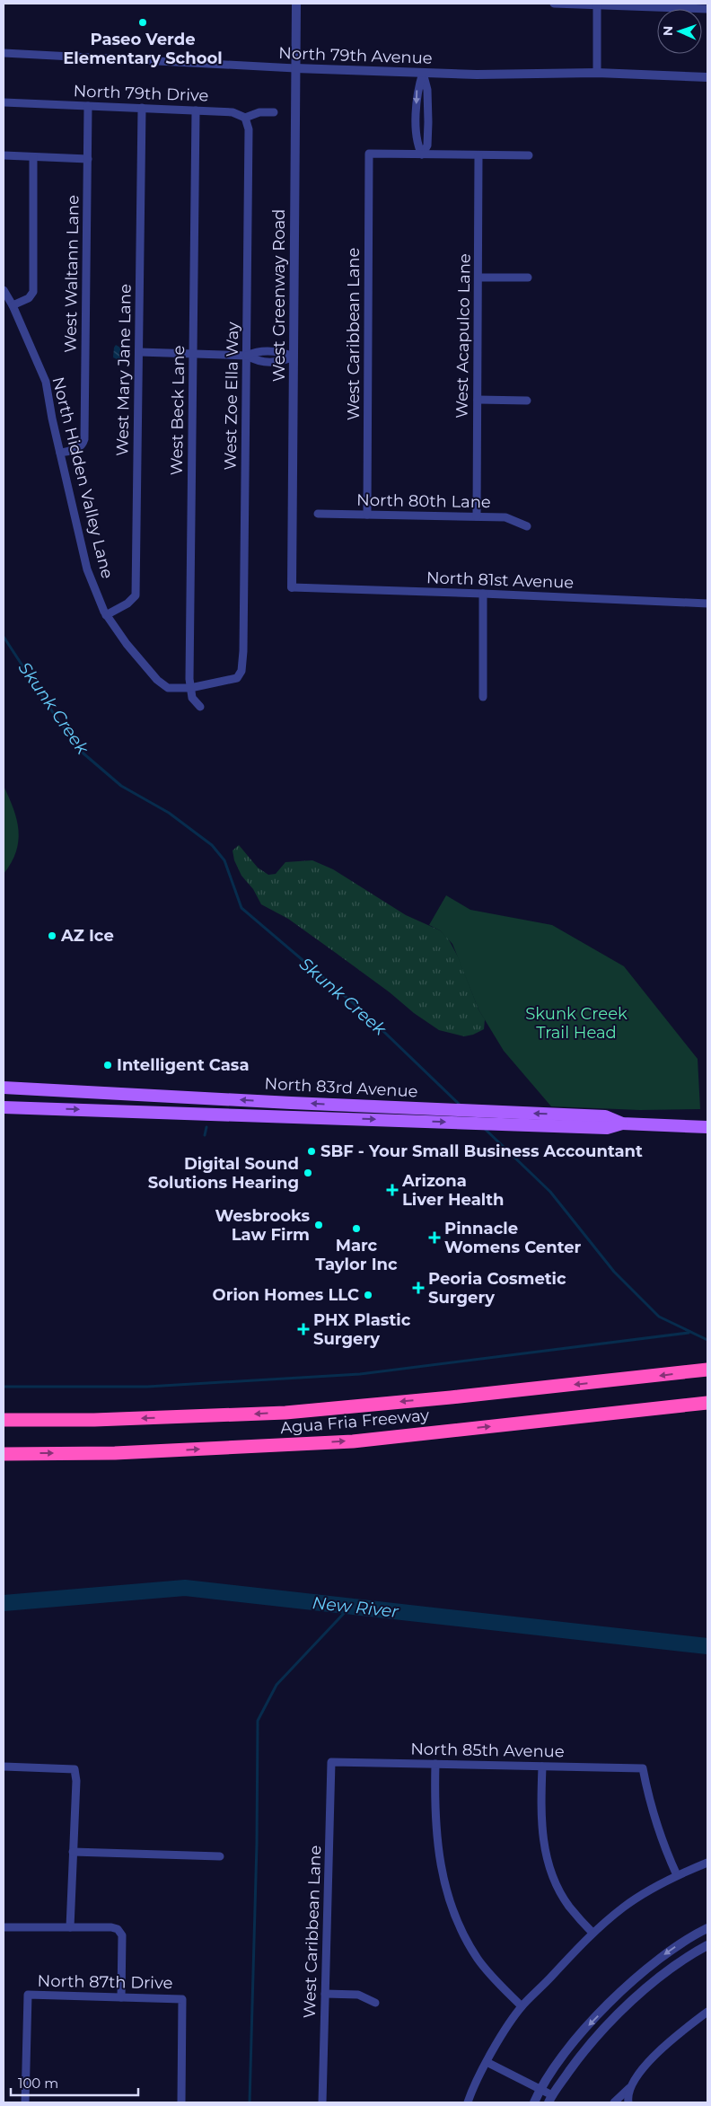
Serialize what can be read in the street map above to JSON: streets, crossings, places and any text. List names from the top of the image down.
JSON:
{
  "streets": {
    "highway": ["Agua Fria Freeway"],
    "main road": ["North 83rd Avenue"],
    "street": [
      "North 79th Avenue",
      "North 79th Drive",
      "West Waltann Lane",
      "West Greenway Road",
      "West Caribbean Lane",
      "West Acapulco Lane",
      "West Mary Jane Lane",
      "West Zoe Ella Way",
      "West Beck Lane",
      "North Hidden Valley Lane",
      "North 80th Lane",
      "North 81st Avenue",
      "North 85th Avenue",
      "North 87th Drive"
    ]
  },
  "crossings": [
    ["North 79th Avenue", "West Greenway Road"],
    ["North 79th Drive", "West Waltann Lane"],
    ["North 79th Drive", "West Mary Jane Lane"],
    ["North 79th Drive", "West Zoe Ella Way"],
    ["North 79th Drive", "West Beck Lane"],
    ["West Waltann Lane", "North Hidden Valley Lane"],
    ["West Greenway Road", "North 81st Avenue"],
    ["West Caribbean Lane", "North 80th Lane"],
    ["West Caribbean Lane", "North 85th Avenue"],
    ["West Acapulco Lane", "North 80th Lane"],
    ["West Mary Jane Lane", "North Hidden Valley Lane"],
    ["West Zoe Ella Way", "North Hidden Valley Lane"],
    ["West Beck Lane", "North Hidden Valley Lane"]
  ],
  "water": ["Skunk Creek", "New River"],
  "parks": ["Skunk Creek Trail Head"],
  "places": {
    "other": [
      "Paseo Verde Elementary School",
      "AZ Ice",
      "Intelligent Casa",
      "SBF - Your Small Business Accountant",
      "Digital Sound Solutions Hearing",
      "Wesbrooks Law Firm",
      "Marc Taylor Inc",
      "Orion Homes LLC"
    ],
    "health": [
      "Arizona Liver Health",
      "Pinnacle Womens Center",
      "Peoria Cosmetic Surgery",
      "PHX Plastic Surgery"
    ]
  },
  "scale_bar": "100 m",
  "north": "left"
}
